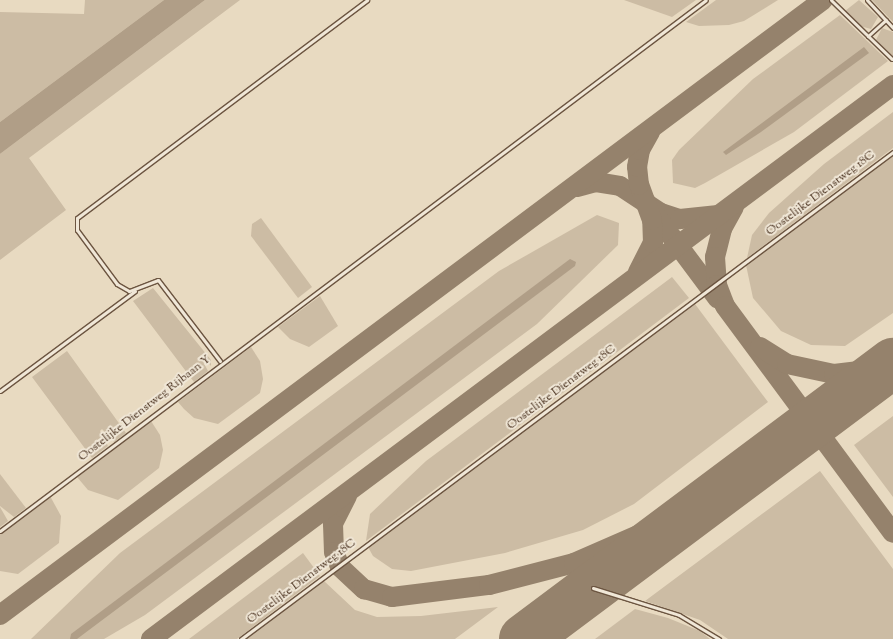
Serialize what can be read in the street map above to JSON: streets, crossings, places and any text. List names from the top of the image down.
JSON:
{
  "streets": {
    "lane": ["Oostelijke Dienstweg 18C", "Oostelijke Dienstweg Rijbaan Y"]
  }
}
